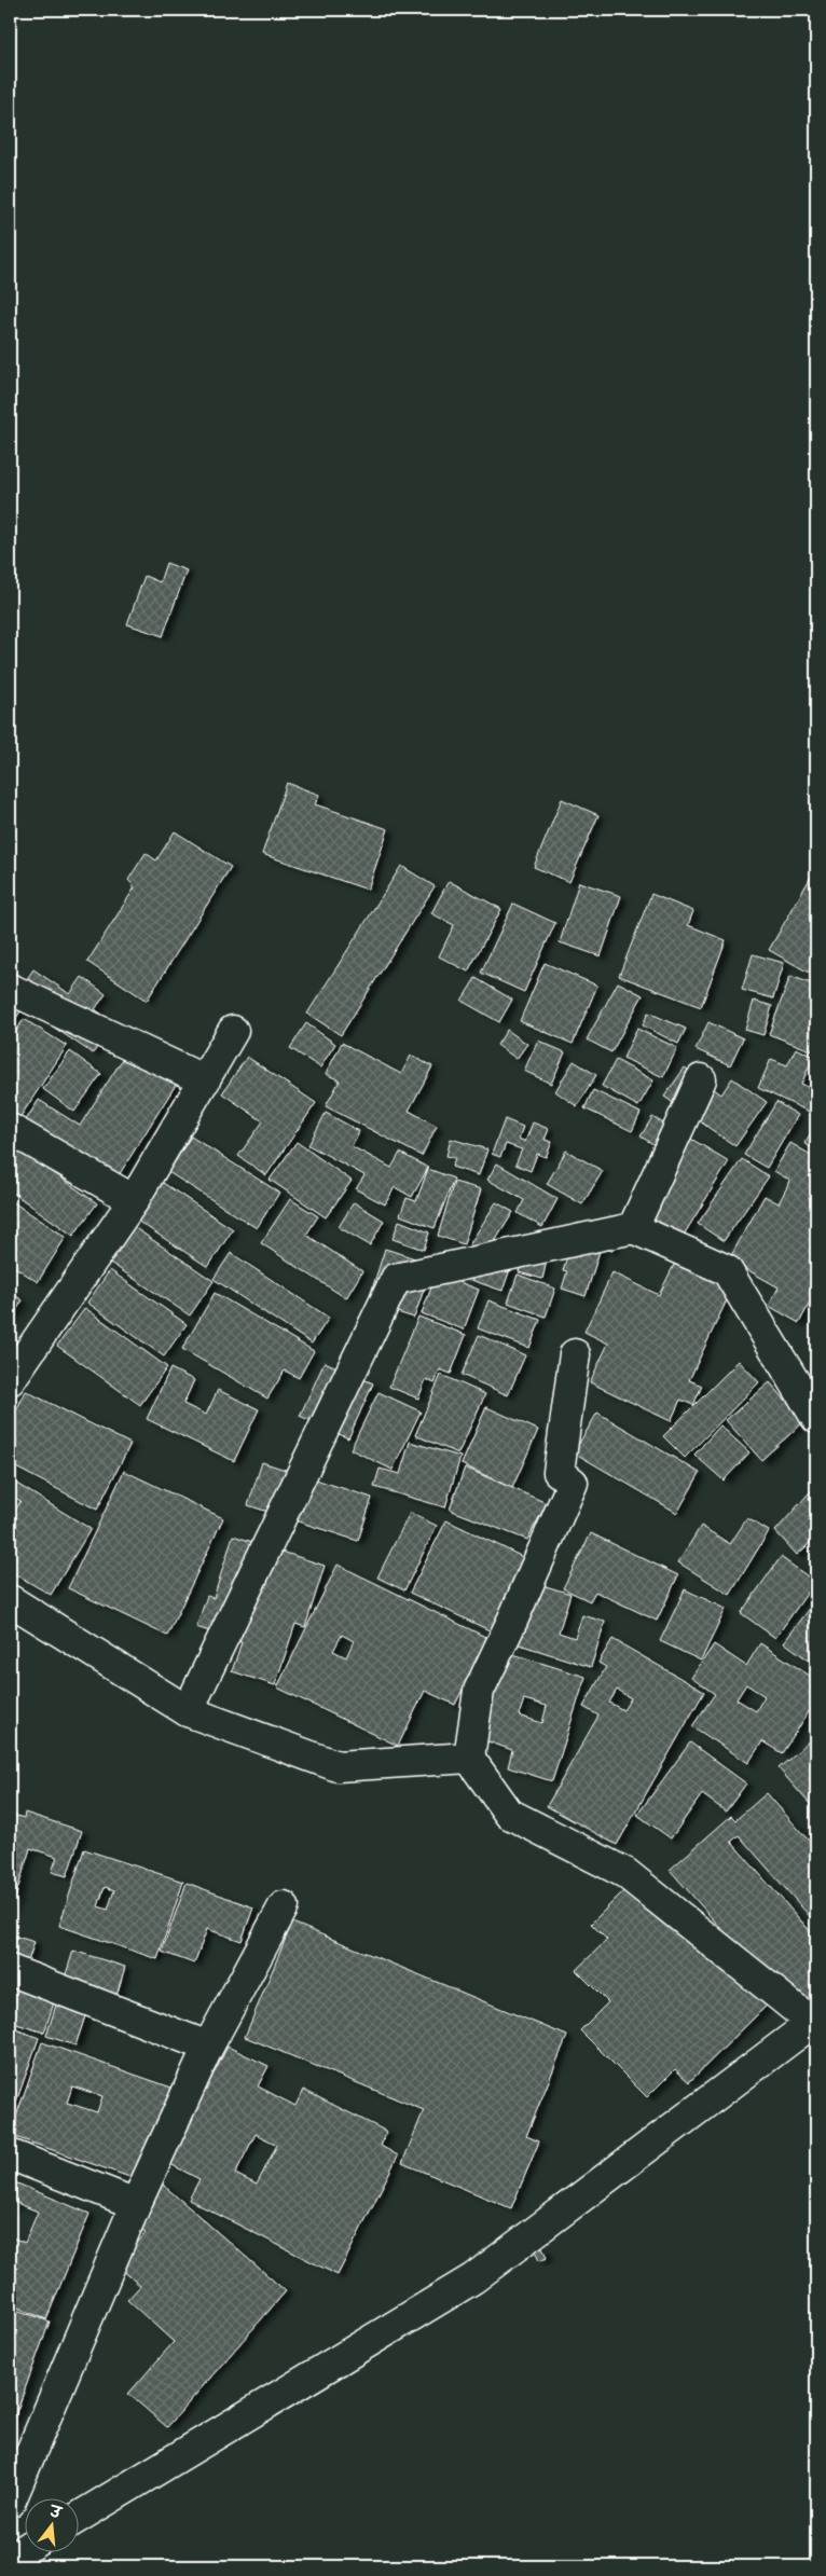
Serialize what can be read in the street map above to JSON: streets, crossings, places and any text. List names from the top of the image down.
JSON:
{
  "north": "top"
}
